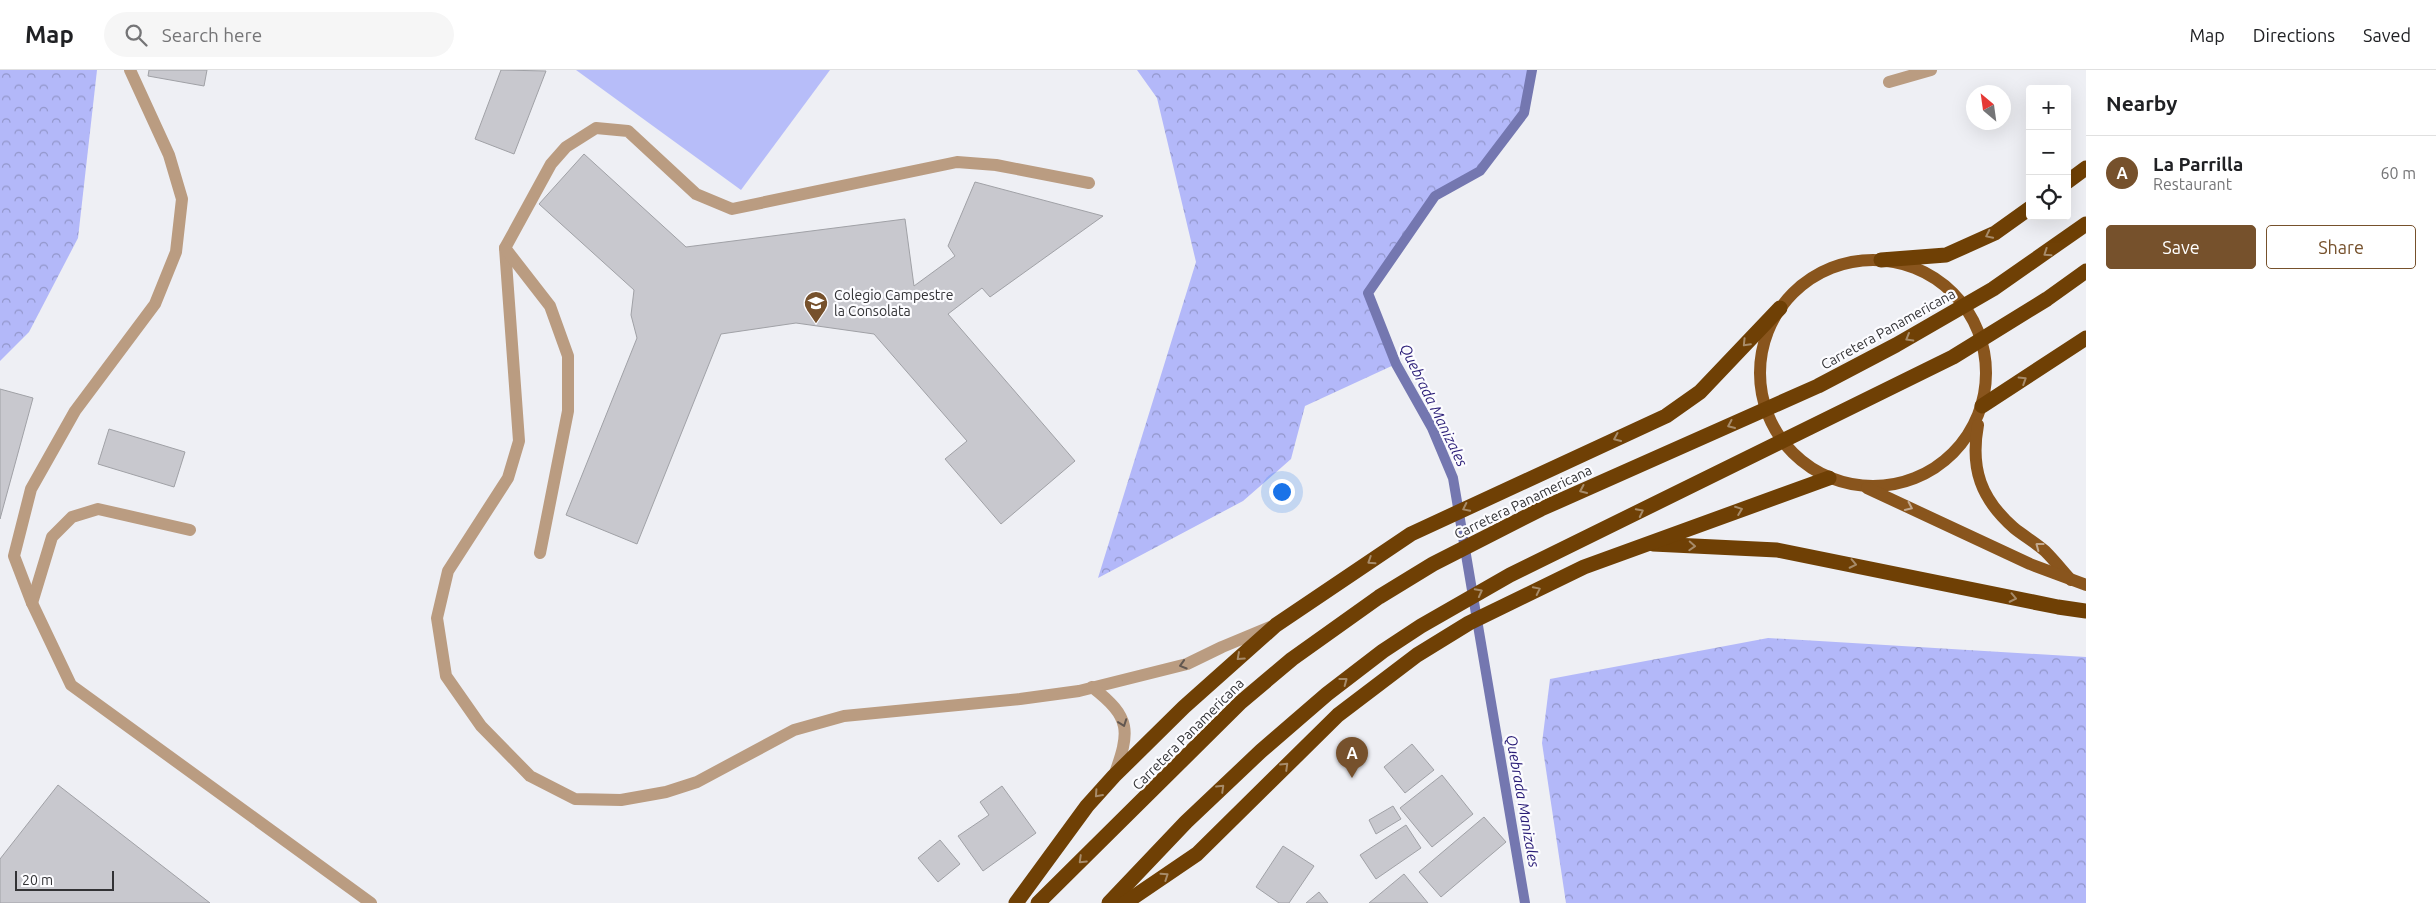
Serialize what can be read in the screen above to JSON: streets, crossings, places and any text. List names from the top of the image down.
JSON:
{
  "streets": {
    "highway": ["Carretera Panamericana"]
  },
  "water": ["Quebrada Manizales"],
  "places": {
    "school or university": ["Colegio Campestre la Consolata"]
  },
  "scale_bar": "20 m",
  "north": "top left",
  "page": {
    "header": "Map",
    "search": "Search here",
    "nav": ["Map", "Directions", "Saved"],
    "heading": "Nearby",
    "map_buttons": ["+", "−"],
    "list": [
      {
        "mark": "A",
        "name": "La Parrilla",
        "note": "Restaurant",
        "value": "60 m"
      }
    ],
    "buttons": ["Save", "Share"],
    "pins": "A",
    "scale": "20 m"
  }
}
